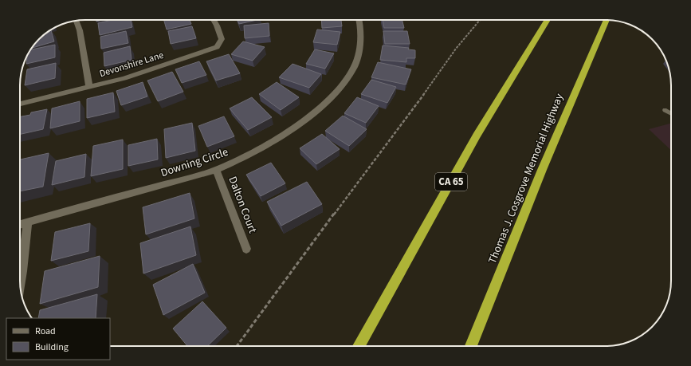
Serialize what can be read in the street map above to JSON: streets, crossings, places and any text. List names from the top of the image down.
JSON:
{
  "streets": {
    "highway": ["Thomas J. Cosgrove Memorial Highway", "CA 65"],
    "street": ["Devonshire Lane", "Downing Circle", "Dalton Court"]
  },
  "crossings": [
    ["Downing Circle", "Dalton Court"]
  ],
  "legend": ["Road", "Building"]
}
